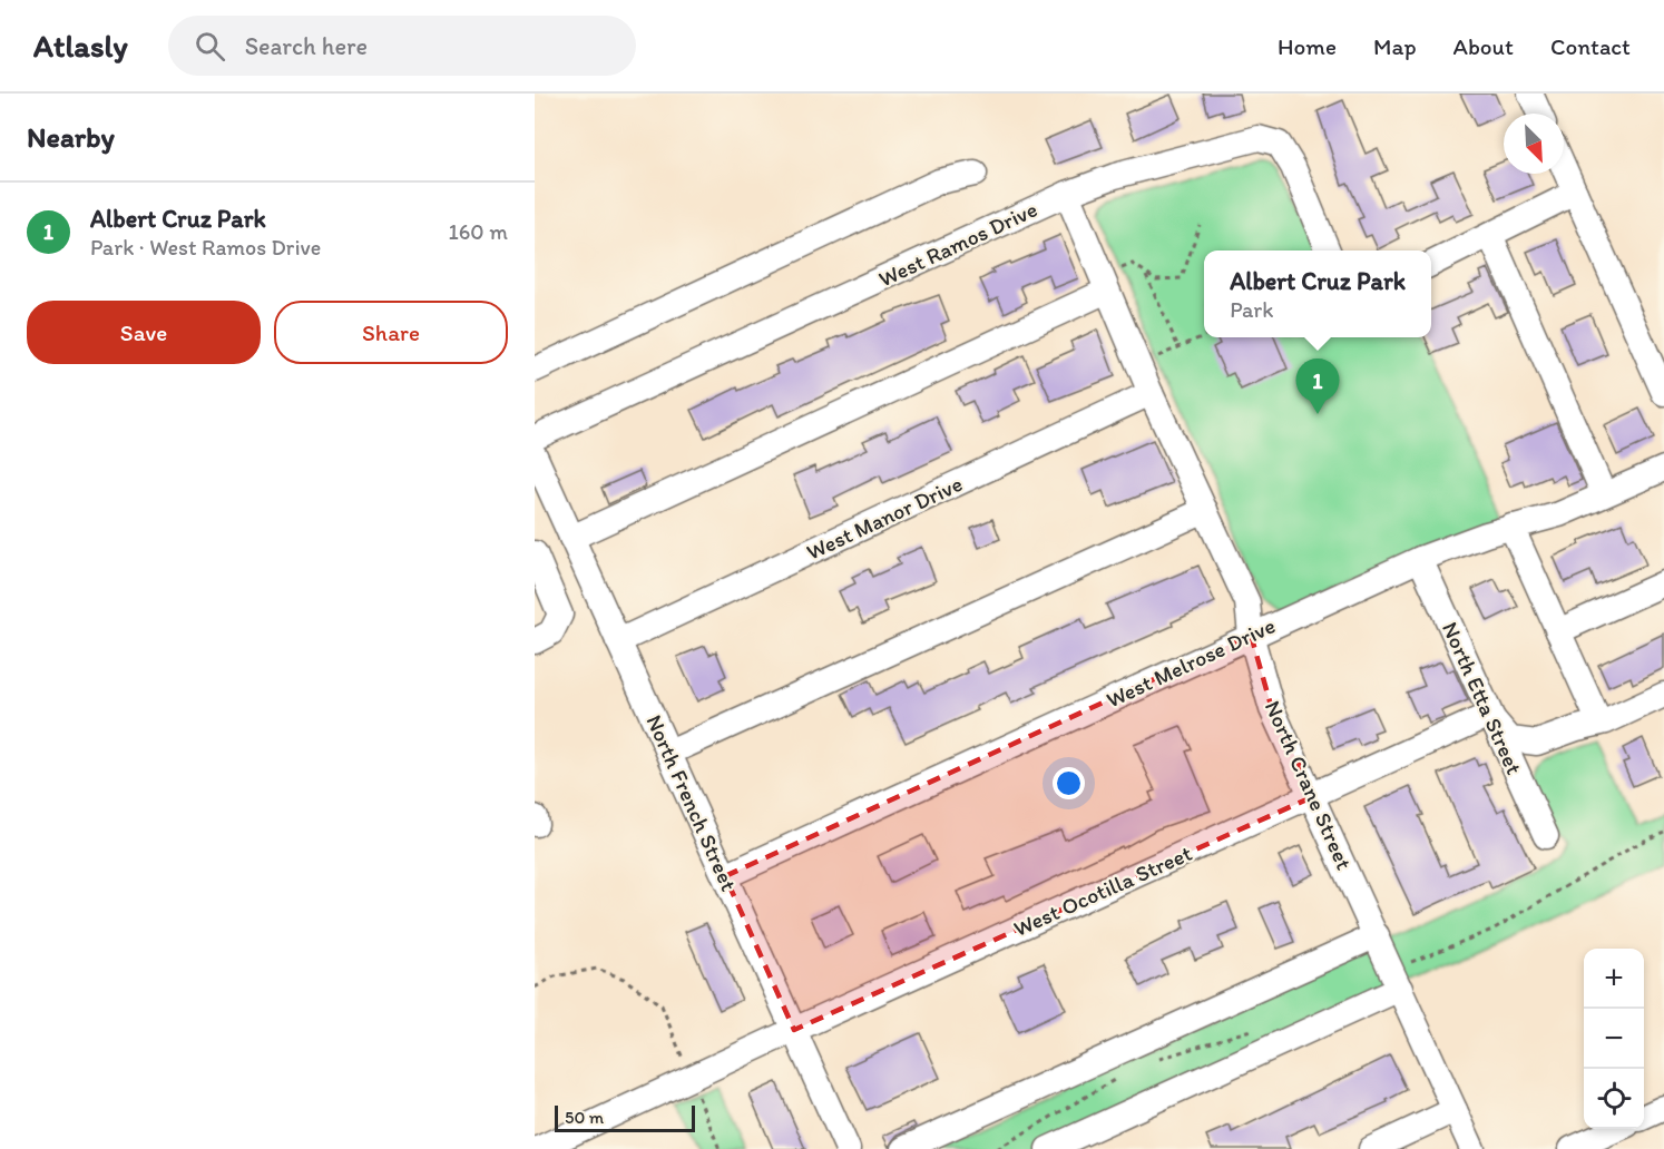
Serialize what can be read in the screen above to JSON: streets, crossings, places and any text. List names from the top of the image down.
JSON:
{
  "streets": {
    "street": [
      "West Ramos Drive",
      "West Manor Drive",
      "West Melrose Drive",
      "North Etta Street",
      "North Crane Street",
      "North French Street",
      "West Ocotilla Street"
    ]
  },
  "crossings": [
    ["West Ramos Drive", "North Crane Street"],
    ["West Manor Drive", "North Crane Street"],
    ["West Manor Drive", "North French Street"],
    ["West Melrose Drive", "North Etta Street"],
    ["West Melrose Drive", "North Crane Street"],
    ["West Melrose Drive", "North French Street"],
    ["North Etta Street", "West Ocotilla Street"],
    ["North Crane Street", "West Ocotilla Street"],
    ["North French Street", "West Ocotilla Street"]
  ],
  "scale_bar": "50 m",
  "north": "bottom right",
  "page": {
    "header": "Atlasly",
    "search": "Search here",
    "nav": [
      "Home",
      "Map",
      "About",
      "Contact"
    ],
    "heading": "Nearby",
    "list": [
      {
        "mark": "1",
        "name": "Albert Cruz Park",
        "note": "Park · West Ramos Drive",
        "value": "160 m"
      }
    ],
    "popup": ["Albert Cruz Park", "Park"],
    "buttons": ["Save", "Share"],
    "pins": "1",
    "map_buttons": ["+", "−"],
    "scale": "50 m"
  }
}
